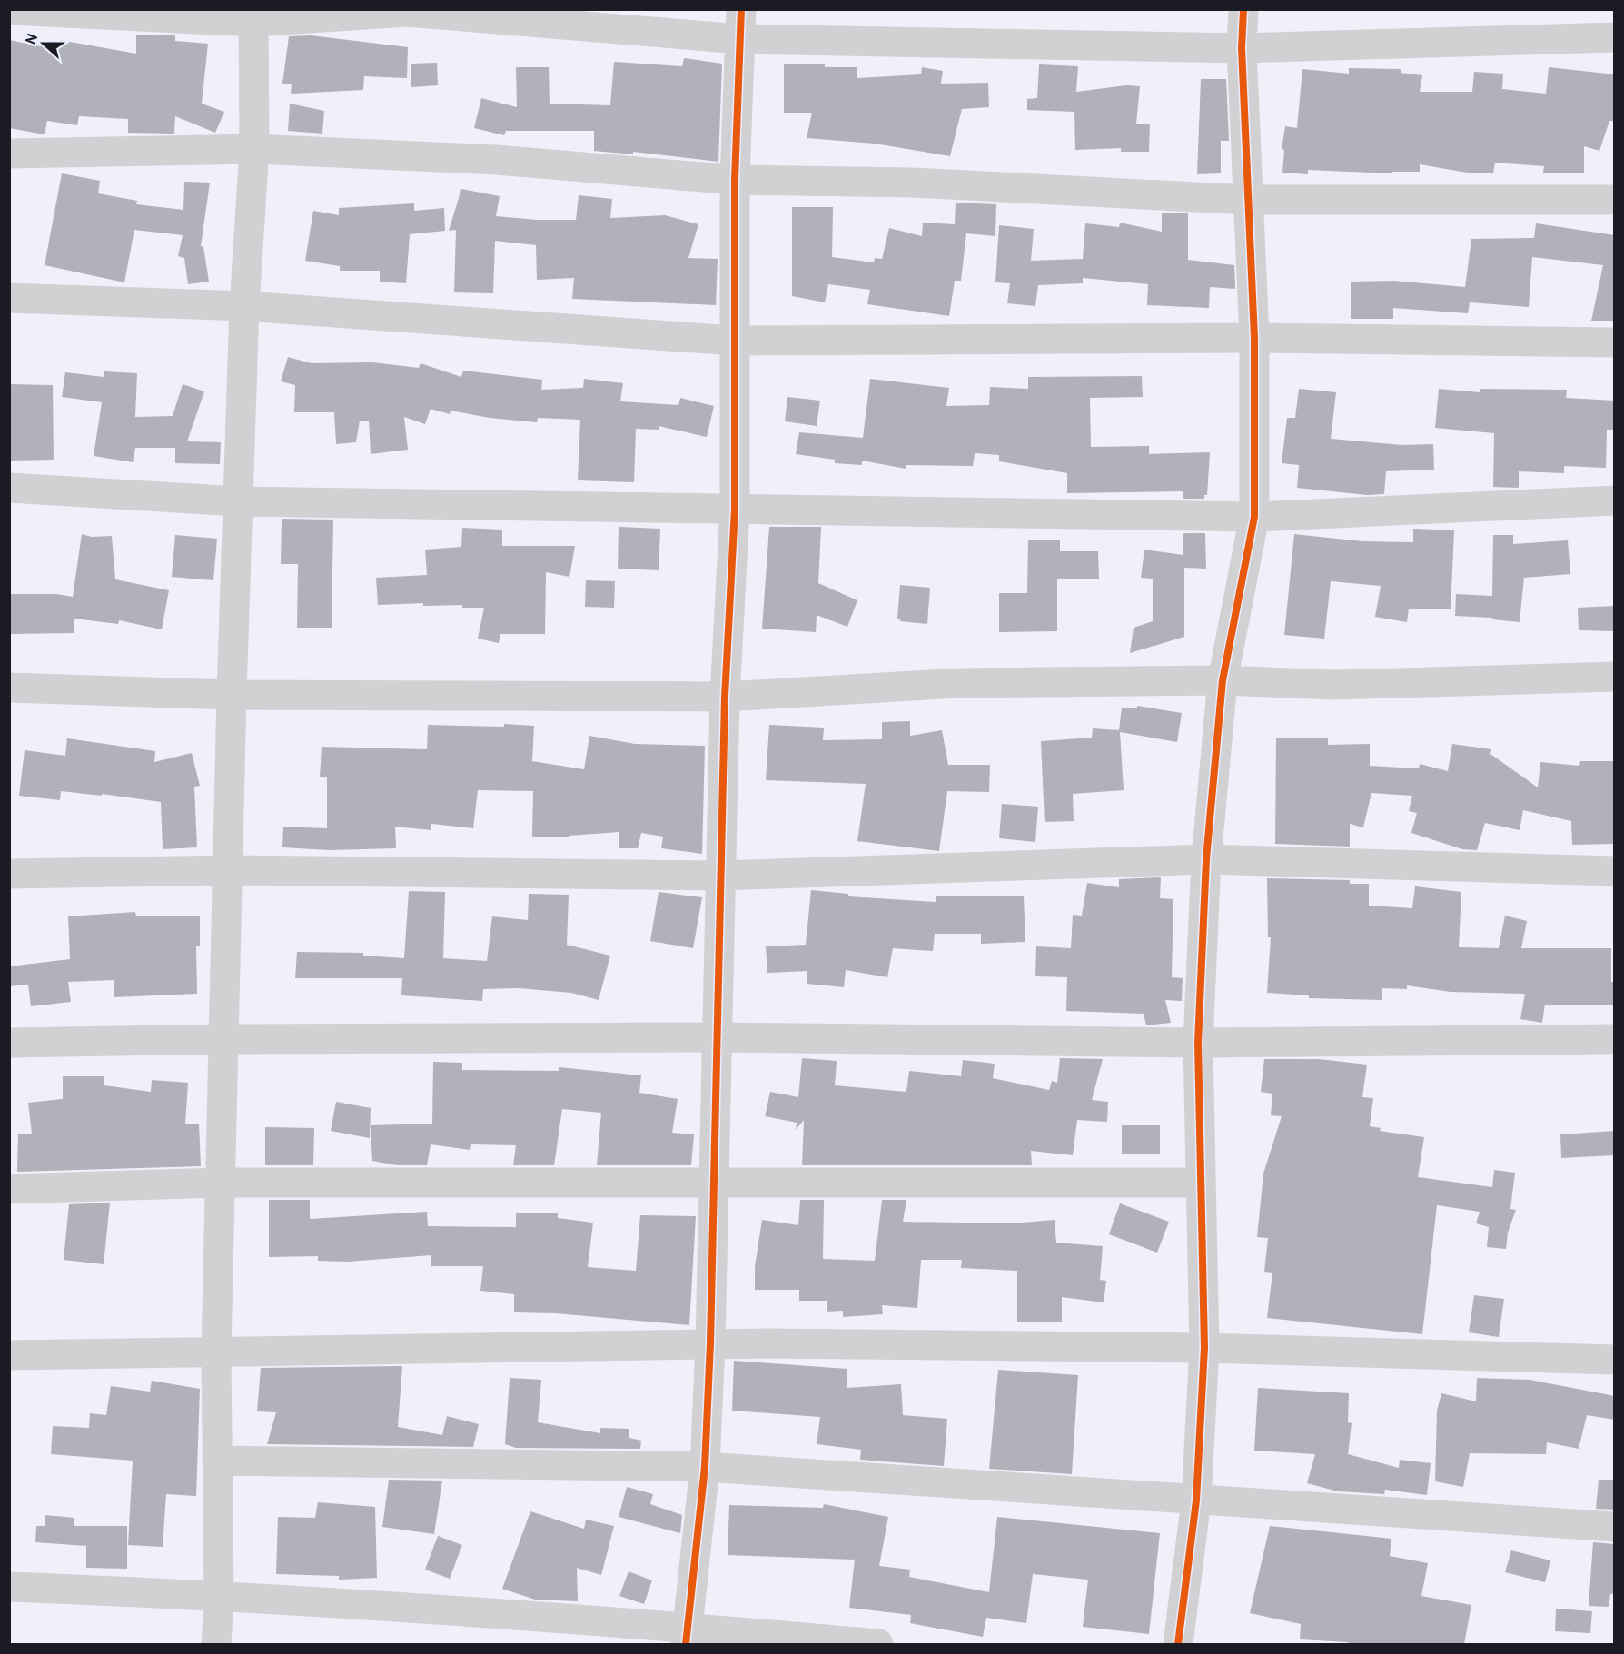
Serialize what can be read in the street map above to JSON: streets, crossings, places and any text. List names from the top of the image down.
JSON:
{
  "north": "left"
}
